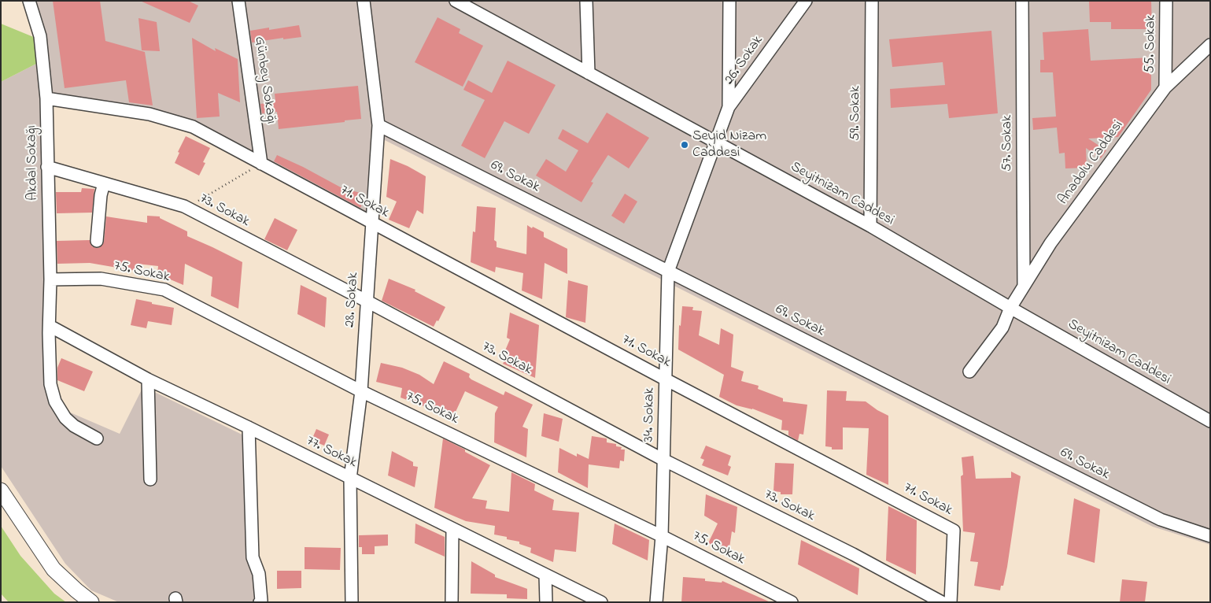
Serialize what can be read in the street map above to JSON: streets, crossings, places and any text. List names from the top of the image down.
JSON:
{
  "streets": {
    "street": [
      "55. Sokak",
      "26. Sokak",
      "Günbey Sokağı",
      "59. Sokak",
      "57. Sokak",
      "Akdal Sokağı",
      "Anadolu Caddesi",
      "69. Sokak",
      "Seyitnizam Caddesi",
      "71. Sokak",
      "73. Sokak",
      "75. Sokak",
      "28. Sokak",
      "34. Sokak",
      "77. Sokak"
    ]
  },
  "crossings": [
    ["55. Sokak", "Anadolu Caddesi"],
    ["26. Sokak", "Seyitnizam Caddesi"],
    ["26. Sokak", "34. Sokak"],
    ["Günbey Sokağı", "71. Sokak"],
    ["59. Sokak", "Seyitnizam Caddesi"],
    ["57. Sokak", "Anadolu Caddesi"],
    ["Akdal Sokağı", "71. Sokak"],
    ["Akdal Sokağı", "73. Sokak"],
    ["Akdal Sokağı", "75. Sokak"],
    ["Akdal Sokağı", "77. Sokak"],
    ["Anadolu Caddesi", "Seyitnizam Caddesi"],
    ["69. Sokak", "28. Sokak"],
    ["69. Sokak", "34. Sokak"],
    ["Seyitnizam Caddesi", "34. Sokak"],
    ["71. Sokak", "28. Sokak"],
    ["71. Sokak", "34. Sokak"],
    ["73. Sokak", "28. Sokak"],
    ["73. Sokak", "34. Sokak"],
    ["75. Sokak", "28. Sokak"],
    ["75. Sokak", "34. Sokak"],
    ["28. Sokak", "77. Sokak"]
  ],
  "places": ["Seyid Nizam Caddesi"]
}
